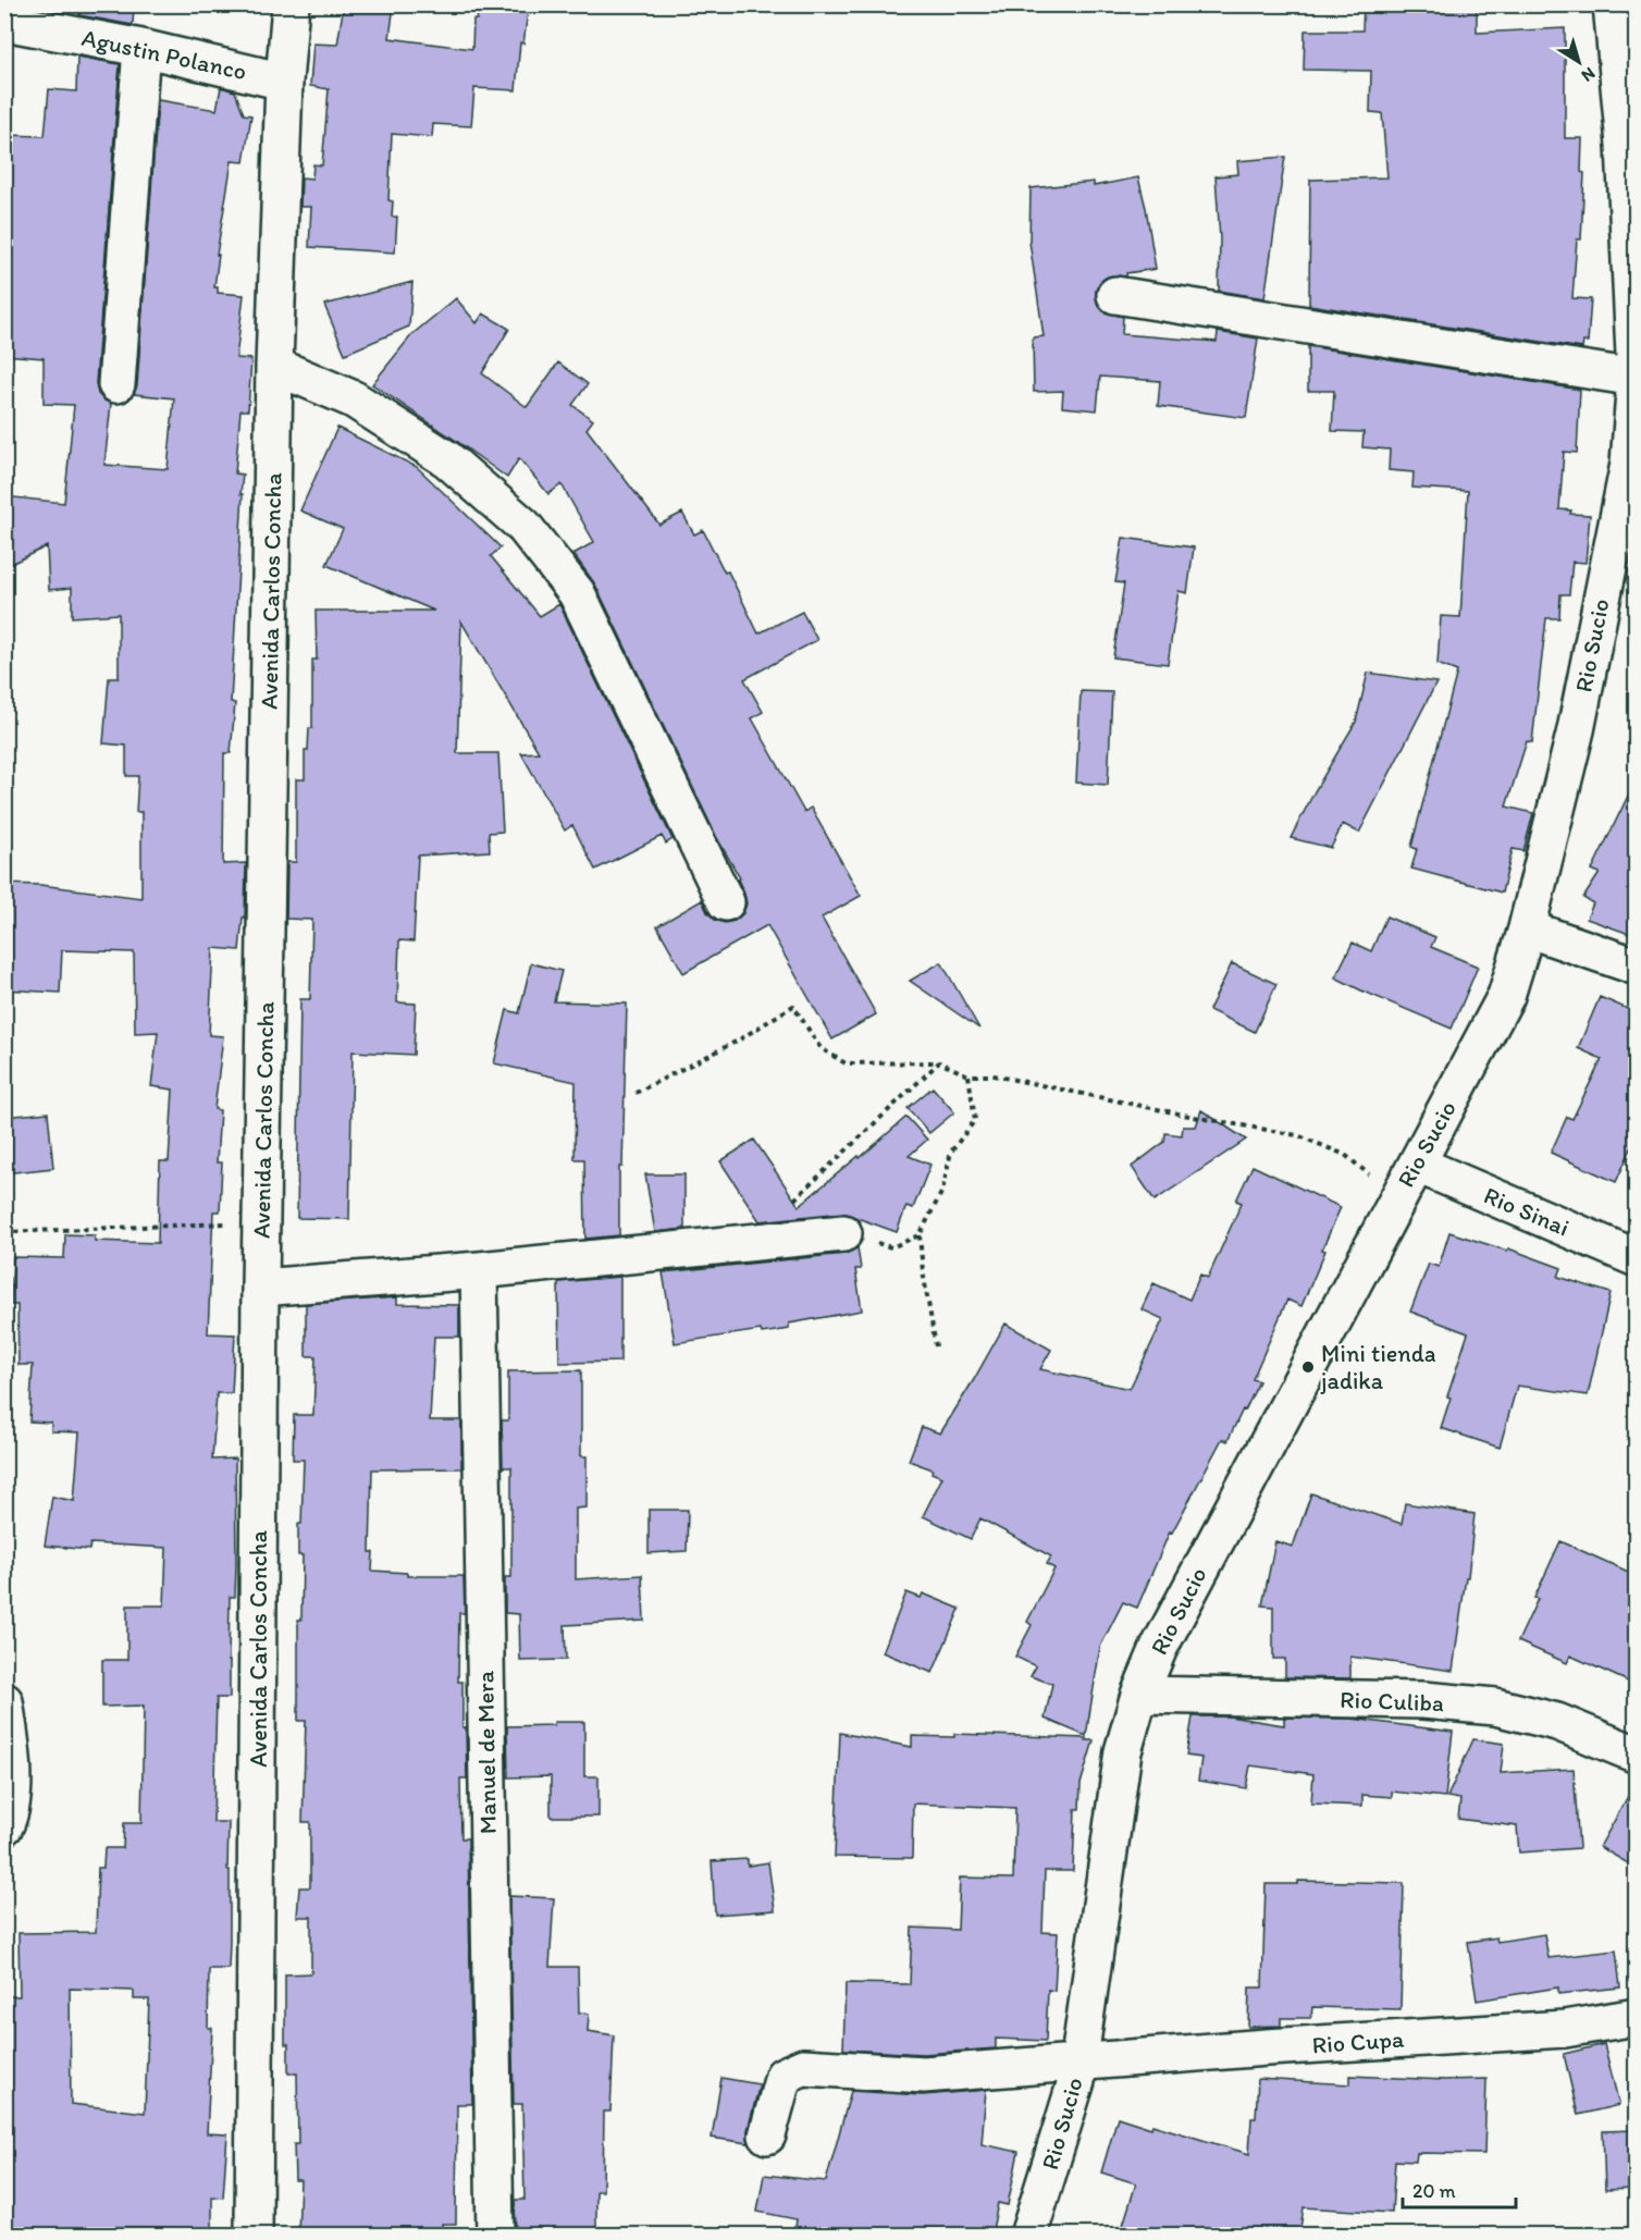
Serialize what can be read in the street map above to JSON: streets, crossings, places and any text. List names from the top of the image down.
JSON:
{
  "streets": {
    "street": [
      "Agustin Polanco",
      "Avenida Carlos Concha",
      "Rio Sucio",
      "Rio Sinai",
      "Rio Culiba",
      "Manuel de Mera",
      "Rio Cupa"
    ]
  },
  "crossings": [
    ["Agustin Polanco", "Avenida Carlos Concha"],
    ["Rio Sucio", "Rio Sinai"],
    ["Rio Sucio", "Rio Culiba"],
    ["Rio Sucio", "Rio Cupa"]
  ],
  "places": ["Mini tienda jadika"],
  "scale_bar": "20 m",
  "north": "bottom right"
}
